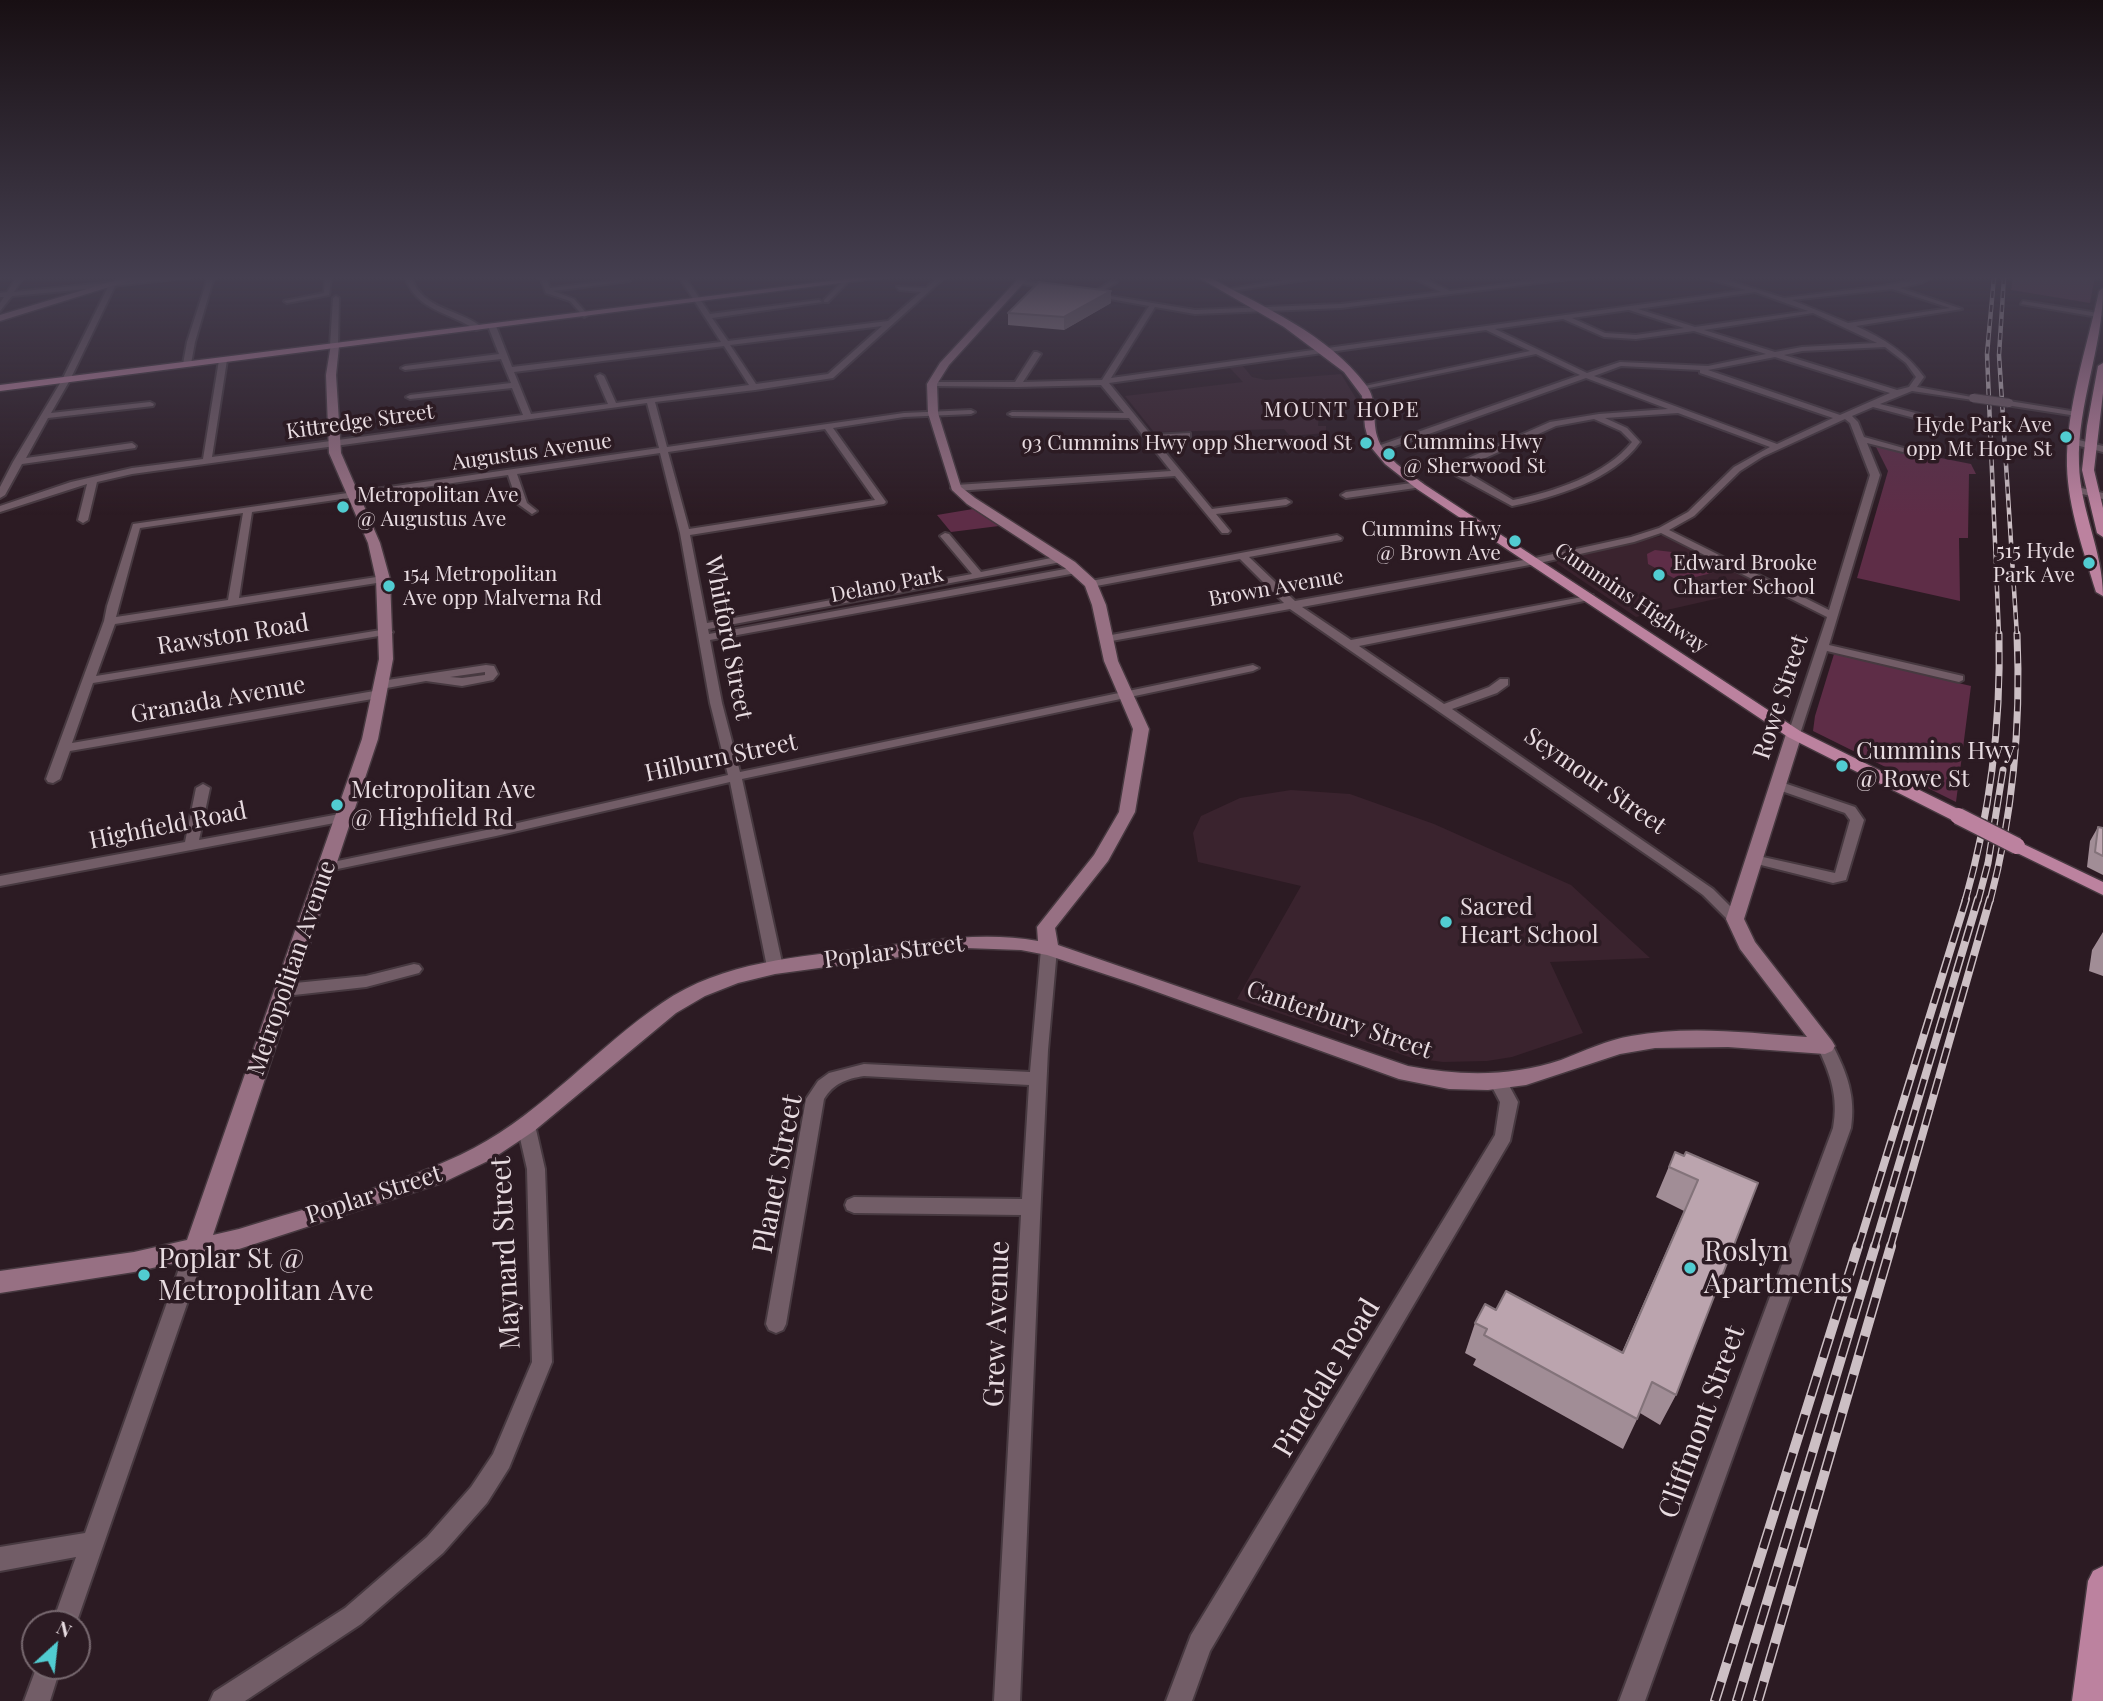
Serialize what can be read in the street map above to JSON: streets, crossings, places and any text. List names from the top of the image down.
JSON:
{
  "streets": {
    "main road": ["Cummins Highway"],
    "street": [
      "Kittredge Street",
      "Augustus Avenue",
      "Delano Park",
      "Brown Avenue",
      "Rawston Road",
      "Whitford Street",
      "Rowe Street",
      "Granada Avenue",
      "Hilburn Street",
      "Seymour Street",
      "Highfield Road",
      "Poplar Street",
      "Metropolitan Avenue",
      "Canterbury Street",
      "Planet Street",
      "Maynard Street",
      "Grew Avenue",
      "Pinedale Road",
      "Cliffmont Street"
    ]
  },
  "crossings": [
    ["Kittredge Street", "Whitford Street"],
    ["Kittredge Street", "Metropolitan Avenue"],
    ["Augustus Avenue", "Whitford Street"],
    ["Augustus Avenue", "Metropolitan Avenue"],
    ["Delano Park", "Whitford Street"],
    ["Brown Avenue", "Cummins Highway"],
    ["Brown Avenue", "Rowe Street"],
    ["Brown Avenue", "Seymour Street"],
    ["Cummins Highway", "Rowe Street"],
    ["Rawston Road", "Metropolitan Avenue"],
    ["Whitford Street", "Hilburn Street"],
    ["Whitford Street", "Poplar Street"],
    ["Rowe Street", "Seymour Street"],
    ["Granada Avenue", "Metropolitan Avenue"],
    ["Hilburn Street", "Metropolitan Avenue"],
    ["Seymour Street", "Canterbury Street"],
    ["Seymour Street", "Cliffmont Street"],
    ["Highfield Road", "Metropolitan Avenue"],
    ["Poplar Street", "Metropolitan Avenue"],
    ["Poplar Street", "Canterbury Street"],
    ["Poplar Street", "Maynard Street"],
    ["Poplar Street", "Grew Avenue"],
    ["Canterbury Street", "Grew Avenue"],
    ["Canterbury Street", "Pinedale Road"],
    ["Canterbury Street", "Cliffmont Street"],
    ["Planet Street", "Grew Avenue"]
  ],
  "districts": ["MOUNT HOPE"],
  "places": [
    "Hyde Park Ave opp Mt Hope St",
    "93 Cummins Hwy opp Sherwood St",
    "Cummins Hwy @ Sherwood St",
    "Metropolitan Ave @ Augustus Ave",
    "Cummins Hwy @ Brown Ave",
    "515 Hyde Park Ave",
    "Edward Brooke Charter School",
    "154 Metropolitan Ave opp Malverna Rd",
    "Cummins Hwy @ Rowe St",
    "Metropolitan Ave @ Highfield Rd",
    "Sacred Heart School",
    "Roslyn Apartments",
    "Poplar St @ Metropolitan Ave"
  ],
  "north": "top right"
}
